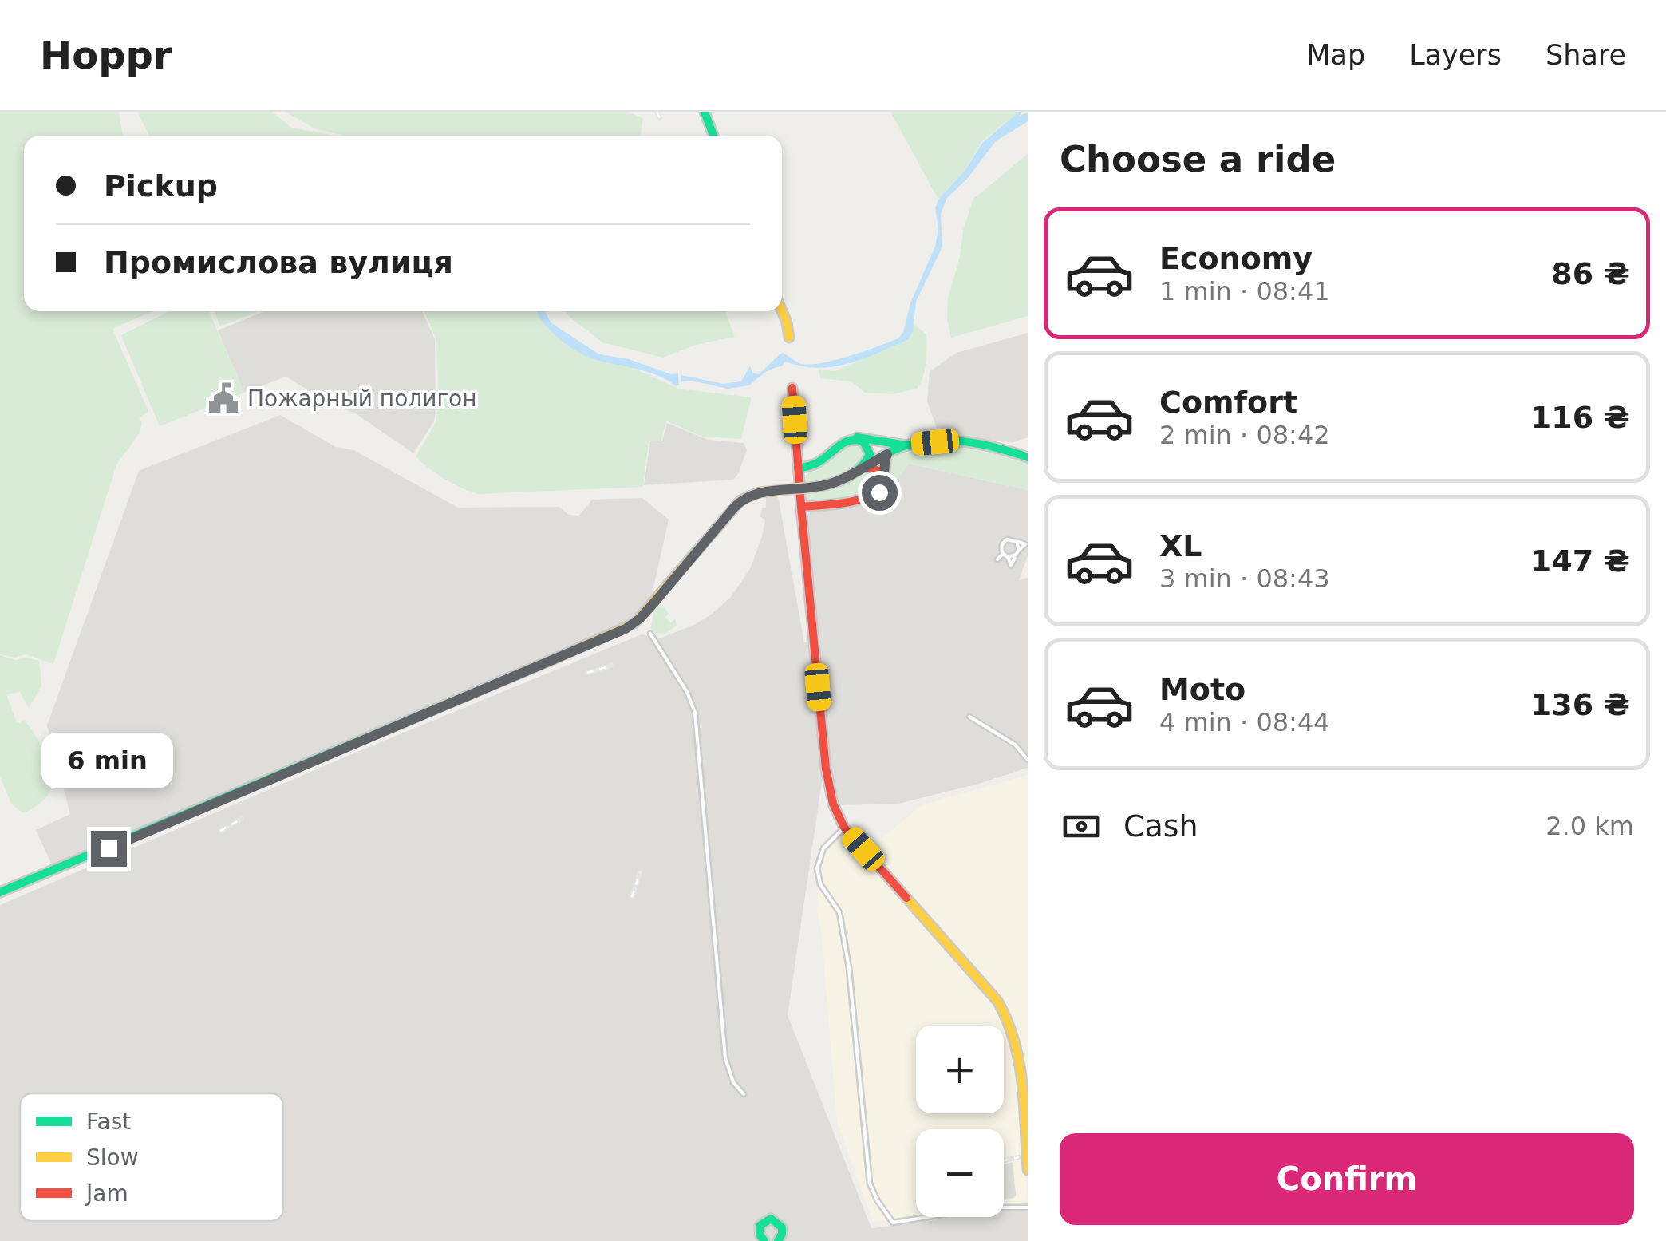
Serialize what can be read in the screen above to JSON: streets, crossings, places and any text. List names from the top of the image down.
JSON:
{
  "places": {
    "public building": ["Пожарный полигон"]
  },
  "legend": ["Fast", "Slow", "Jam"],
  "page": {
    "header": "Hoppr",
    "nav": ["Map", "Layers", "Share"],
    "heading": "Choose a ride",
    "banner": ["Pickup", "Промислова вулиця"],
    "list": [
      {
        "name": "Economy",
        "note": "1 min · 08:41",
        "value": "86 ₴"
      },
      {
        "name": "Comfort",
        "note": "2 min · 08:42",
        "value": "116 ₴"
      },
      {
        "name": "XL",
        "note": "3 min · 08:43",
        "value": "147 ₴"
      },
      {
        "name": "Moto",
        "note": "4 min · 08:44",
        "value": "136 ₴"
      }
    ],
    "bubble": "6 min",
    "pay": ["Cash", "2.0 km"],
    "map_buttons": ["+", "−"],
    "buttons": "Confirm"
  }
}
